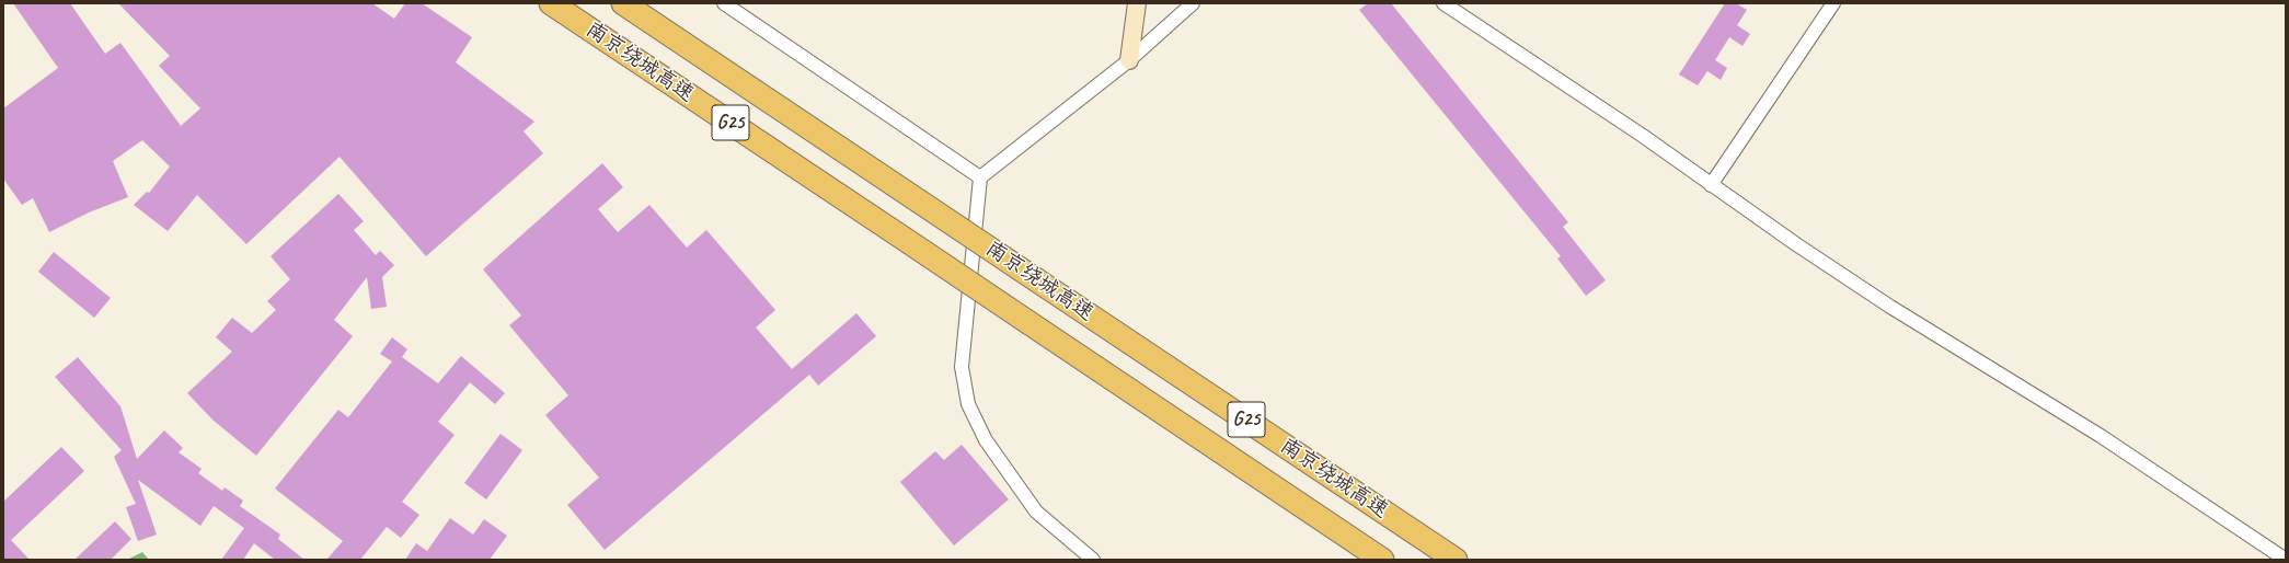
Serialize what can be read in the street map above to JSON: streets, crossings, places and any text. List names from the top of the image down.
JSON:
{
  "streets": {
    "highway": ["南京绕城高速", "G25"]
  }
}
